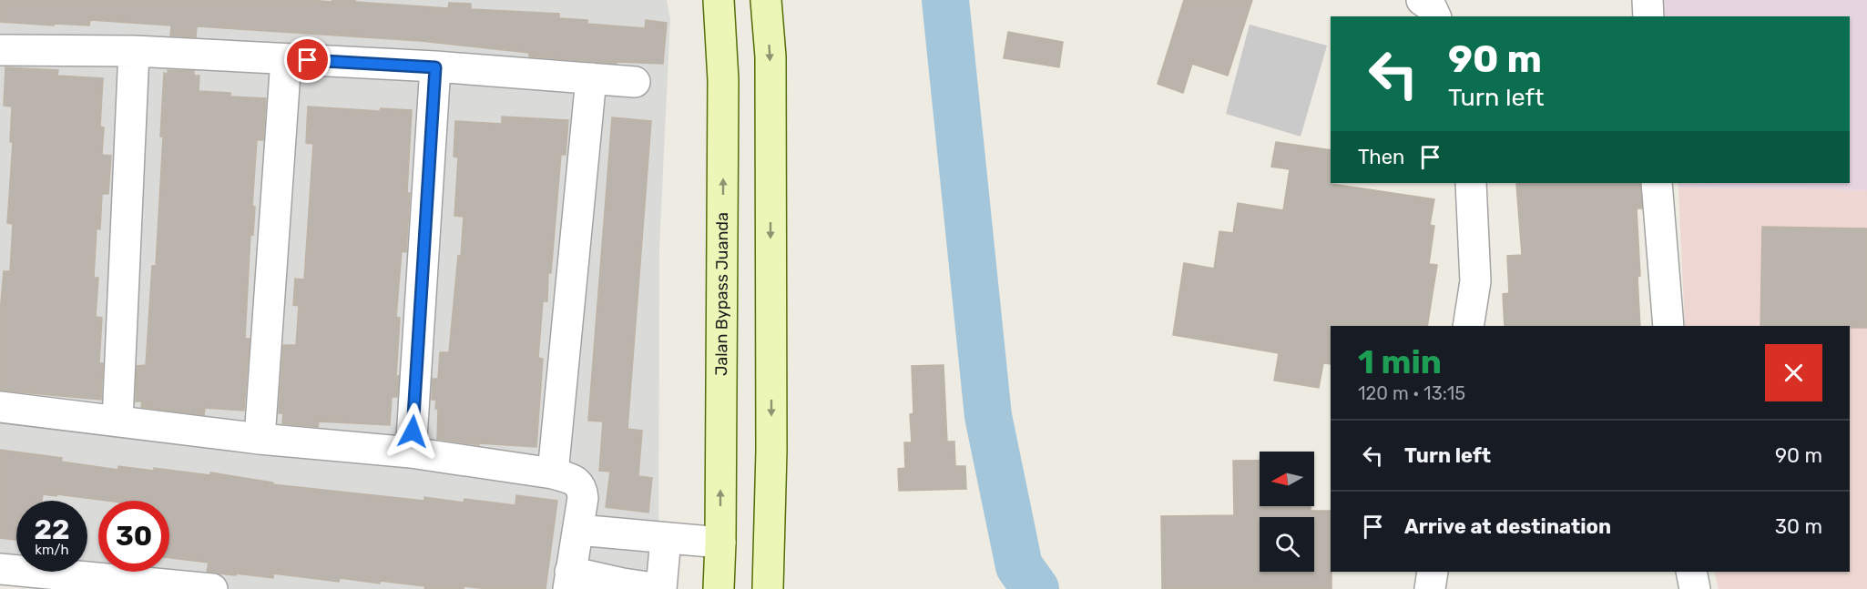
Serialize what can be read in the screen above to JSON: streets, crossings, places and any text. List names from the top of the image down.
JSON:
{
  "streets": {
    "main road": ["Jalan Bypass Juanda"]
  },
  "north": "left",
  "page": {
    "turn": ["90 m", "Turn left"],
    "then": "Then",
    "heading": ["1 min", "120 m · 13:15"],
    "list": [
      {
        "name": "Turn left",
        "value": "90 m"
      },
      {
        "name": "Arrive at destination",
        "value": "30 m"
      }
    ],
    "speed": "22 km/h",
    "limit": "30"
  }
}
